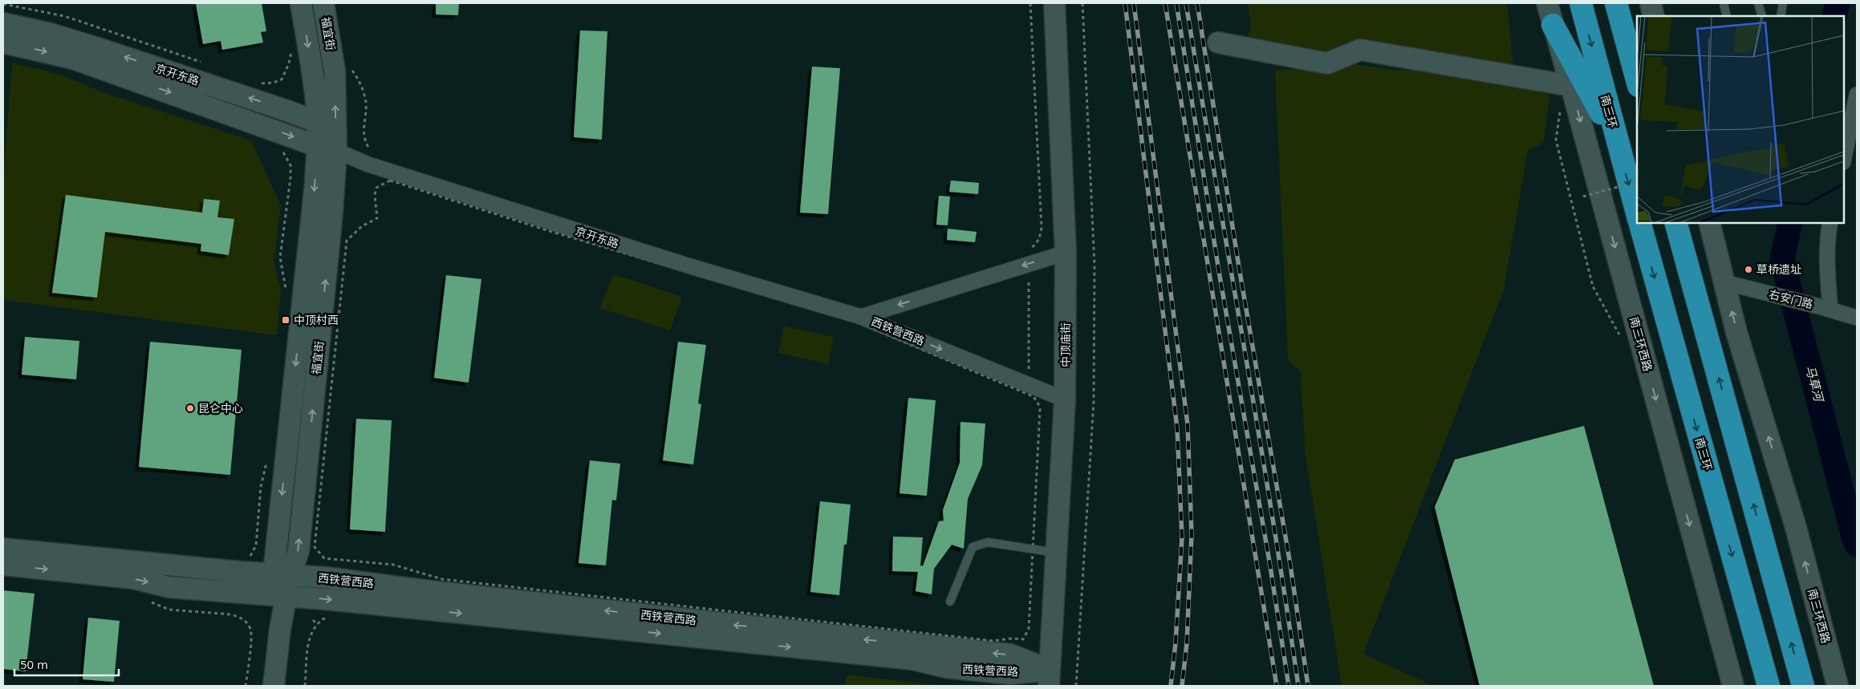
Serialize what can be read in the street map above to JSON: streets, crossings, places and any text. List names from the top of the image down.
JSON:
{
  "streets": {
    "highway": ["南三环"],
    "street": [
      "福宜街",
      "京开东路",
      "右安门路",
      "西铁营西路",
      "南三环西路",
      "中顶庙街"
    ]
  },
  "crossings": [
    ["福宜街", "京开东路"],
    ["福宜街", "西铁营西路"],
    ["京开东路", "西铁营西路"],
    ["右安门路", "南三环西路"],
    ["西铁营西路", "中顶庙街"]
  ],
  "water": ["马草河"],
  "places": {
    "other": ["草桥遗址", "昆仑中心"],
    "transit": ["中顶村西"]
  },
  "scale_bar": "50 m"
}
